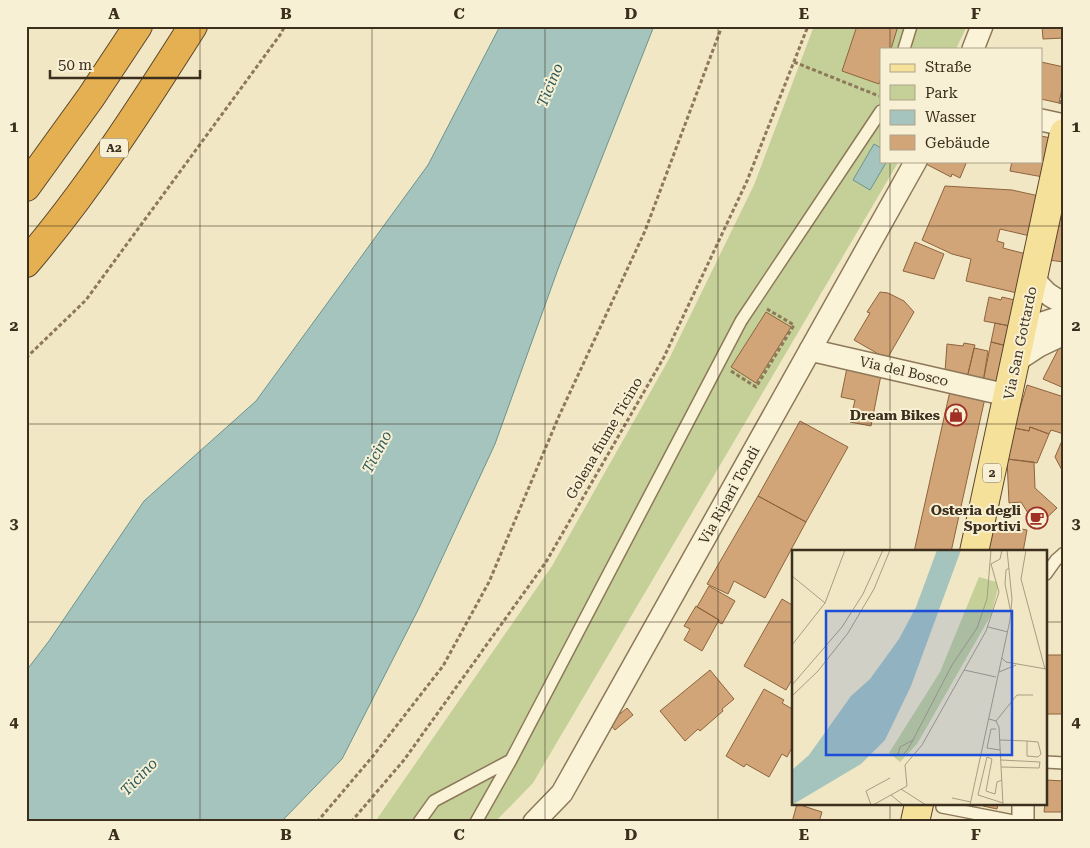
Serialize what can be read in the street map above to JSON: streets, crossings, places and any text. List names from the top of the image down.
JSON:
{
  "streets": {
    "highway": ["A2"],
    "main road": ["Via San Gottardo", "2"],
    "street": ["Via del Bosco", "Via Ripari Tondi"],
    "path": ["Golena fiume Ticino"]
  },
  "crossings": [
    ["Via del Bosco", "Via Ripari Tondi"]
  ],
  "water": ["Ticino"],
  "places": {
    "shop": ["Dream Bikes"],
    "cafe": ["Osteria degli Sportivi"]
  },
  "legend": [
    "Straße",
    "Park",
    "Wasser",
    "Gebäude"
  ],
  "scale_bar": "50 m",
  "grid": {
    "columns": [
      "A",
      "B",
      "C",
      "D",
      "E",
      "F"
    ],
    "rows": [
      "1",
      "2",
      "3",
      "4"
    ]
  }
}
